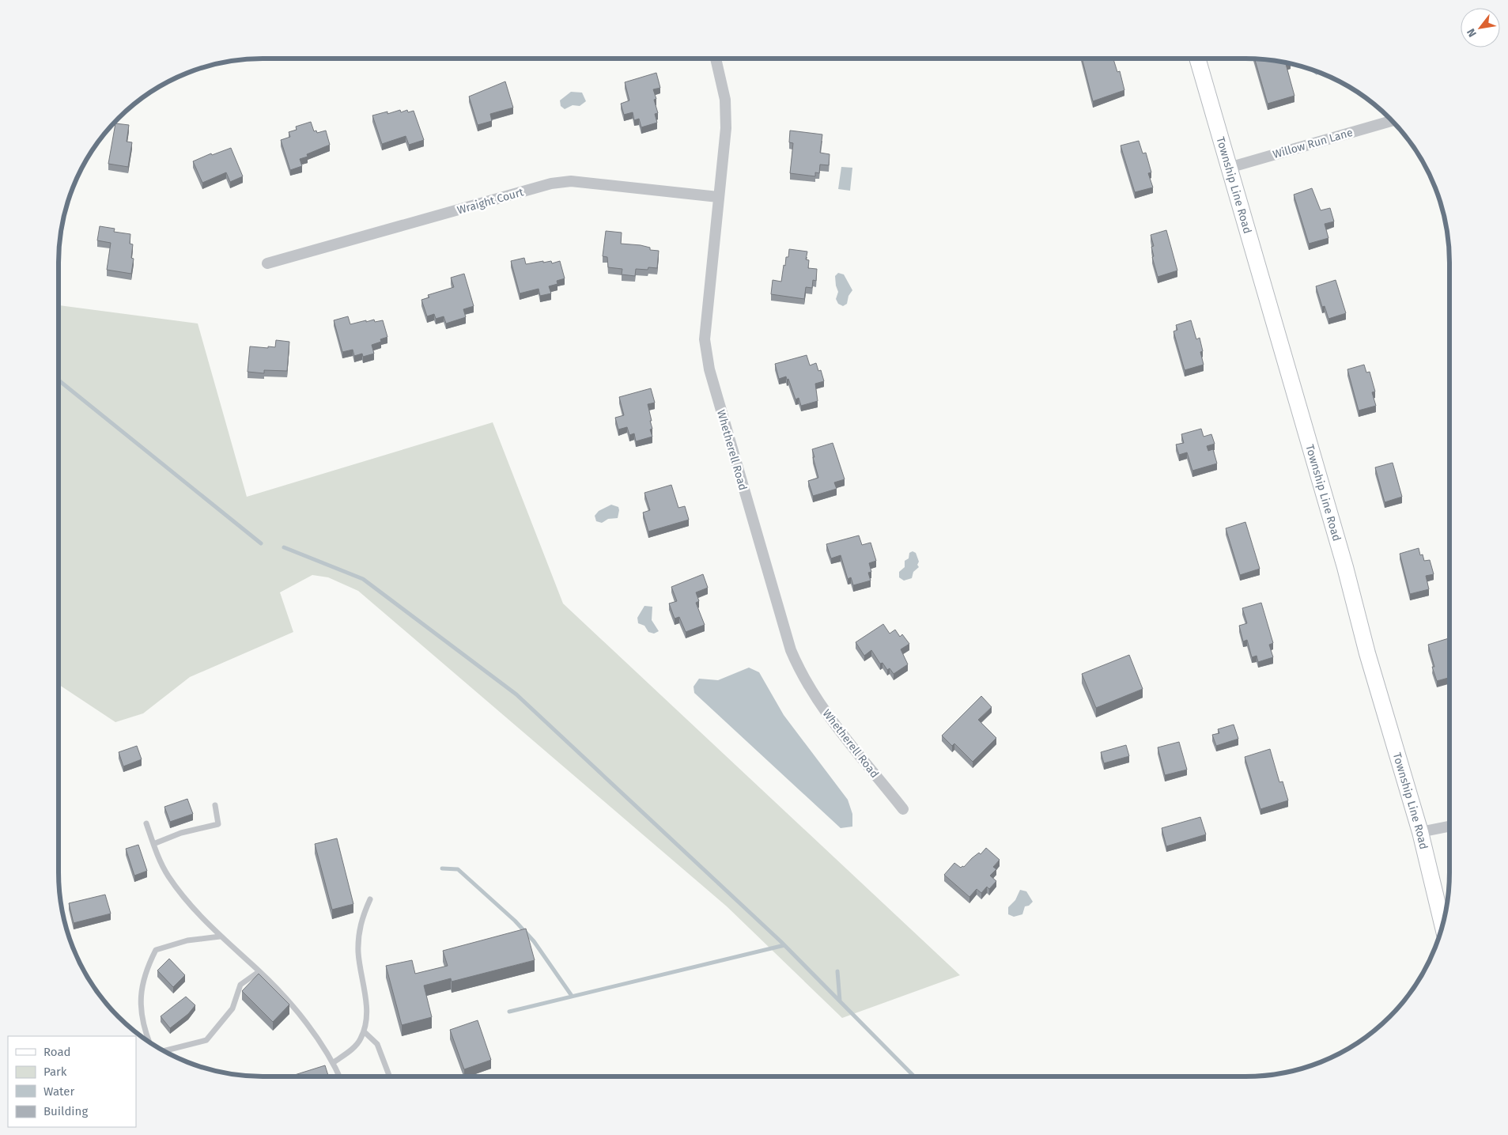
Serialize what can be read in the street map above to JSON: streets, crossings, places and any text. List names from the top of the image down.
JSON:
{
  "streets": {
    "street": [
      "Willow Run Lane",
      "Township Line Road",
      "Wraight Court",
      "Whetherell Road"
    ]
  },
  "crossings": [
    ["Willow Run Lane", "Township Line Road"],
    ["Wraight Court", "Whetherell Road"]
  ],
  "legend": [
    "Road",
    "Park",
    "Water",
    "Building"
  ],
  "north": "bottom left"
}
